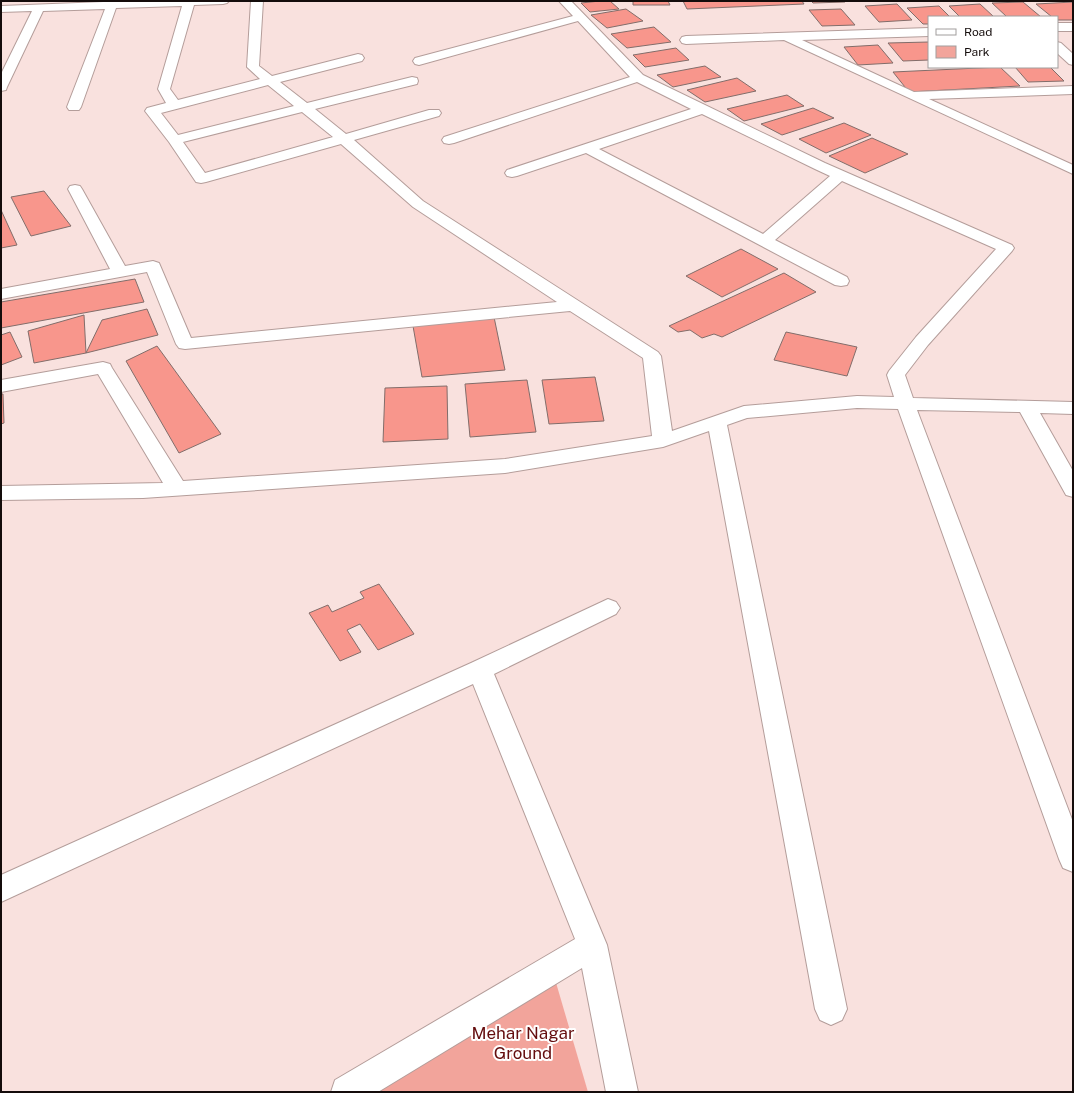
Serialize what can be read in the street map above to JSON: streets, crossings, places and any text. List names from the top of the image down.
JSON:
{
  "parks": ["Mehar Nagar Ground"],
  "legend": ["Road", "Park"]
}
